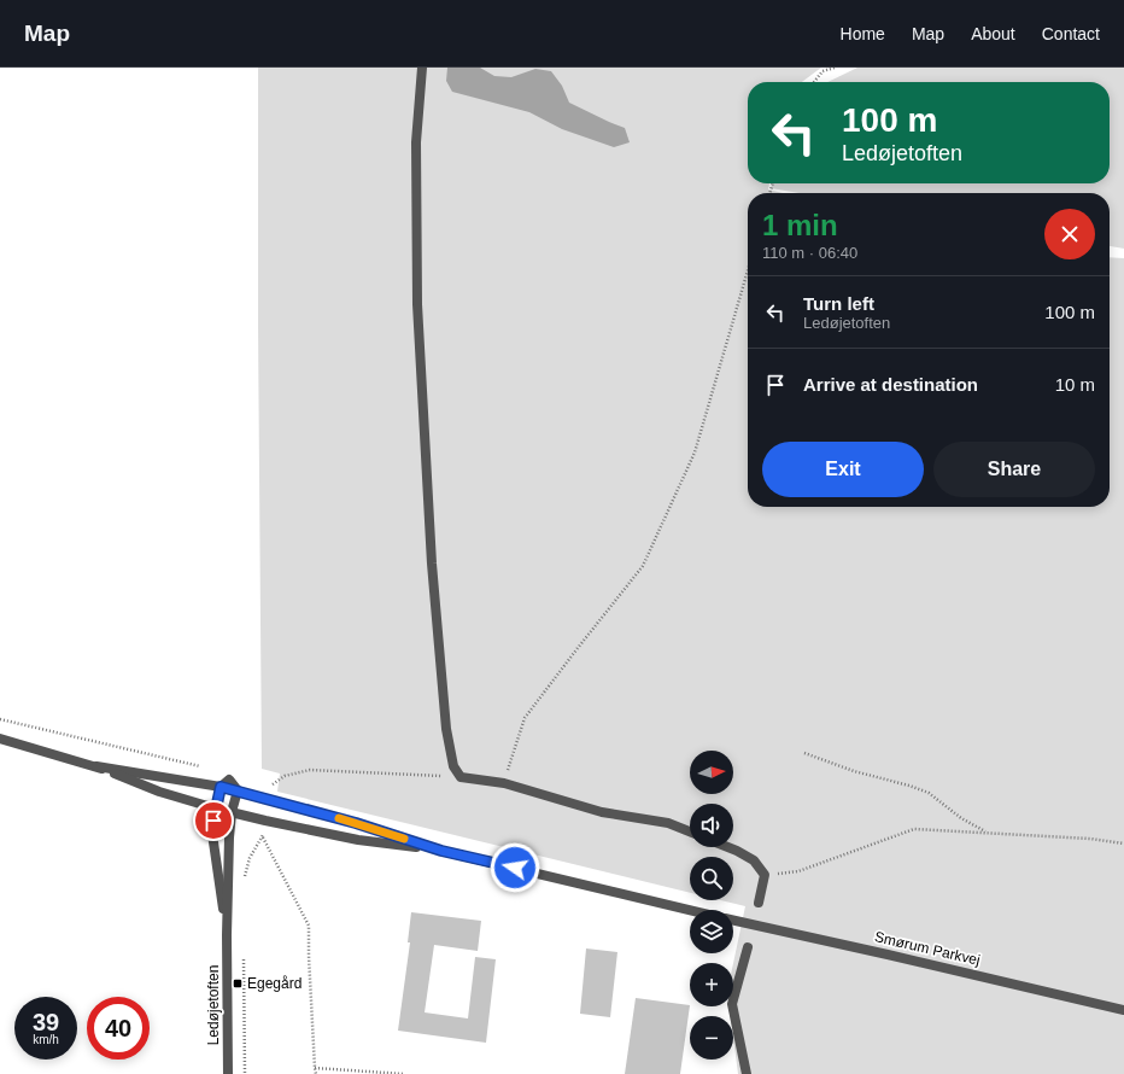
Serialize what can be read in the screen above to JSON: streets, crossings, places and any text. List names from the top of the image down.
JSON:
{
  "streets": {
    "street": ["Smørum Parkvej", "Ledøjetoften"]
  },
  "crossings": [
    ["Smørum Parkvej", "Ledøjetoften"]
  ],
  "places": {
    "transit": ["Egegård"]
  },
  "north": "right",
  "page": {
    "header": "Map",
    "nav": [
      "Home",
      "Map",
      "About",
      "Contact"
    ],
    "turn": ["100 m", "Ledøjetoften"],
    "heading": ["1 min", "110 m · 06:40"],
    "list": [
      {
        "name": "Turn left",
        "note": "Ledøjetoften",
        "value": "100 m"
      },
      {
        "name": "Arrive at destination",
        "value": "10 m"
      }
    ],
    "buttons": ["Exit", "Share"],
    "map_buttons": ["+", "−"],
    "speed": "39 km/h",
    "limit": "40"
  }
}
